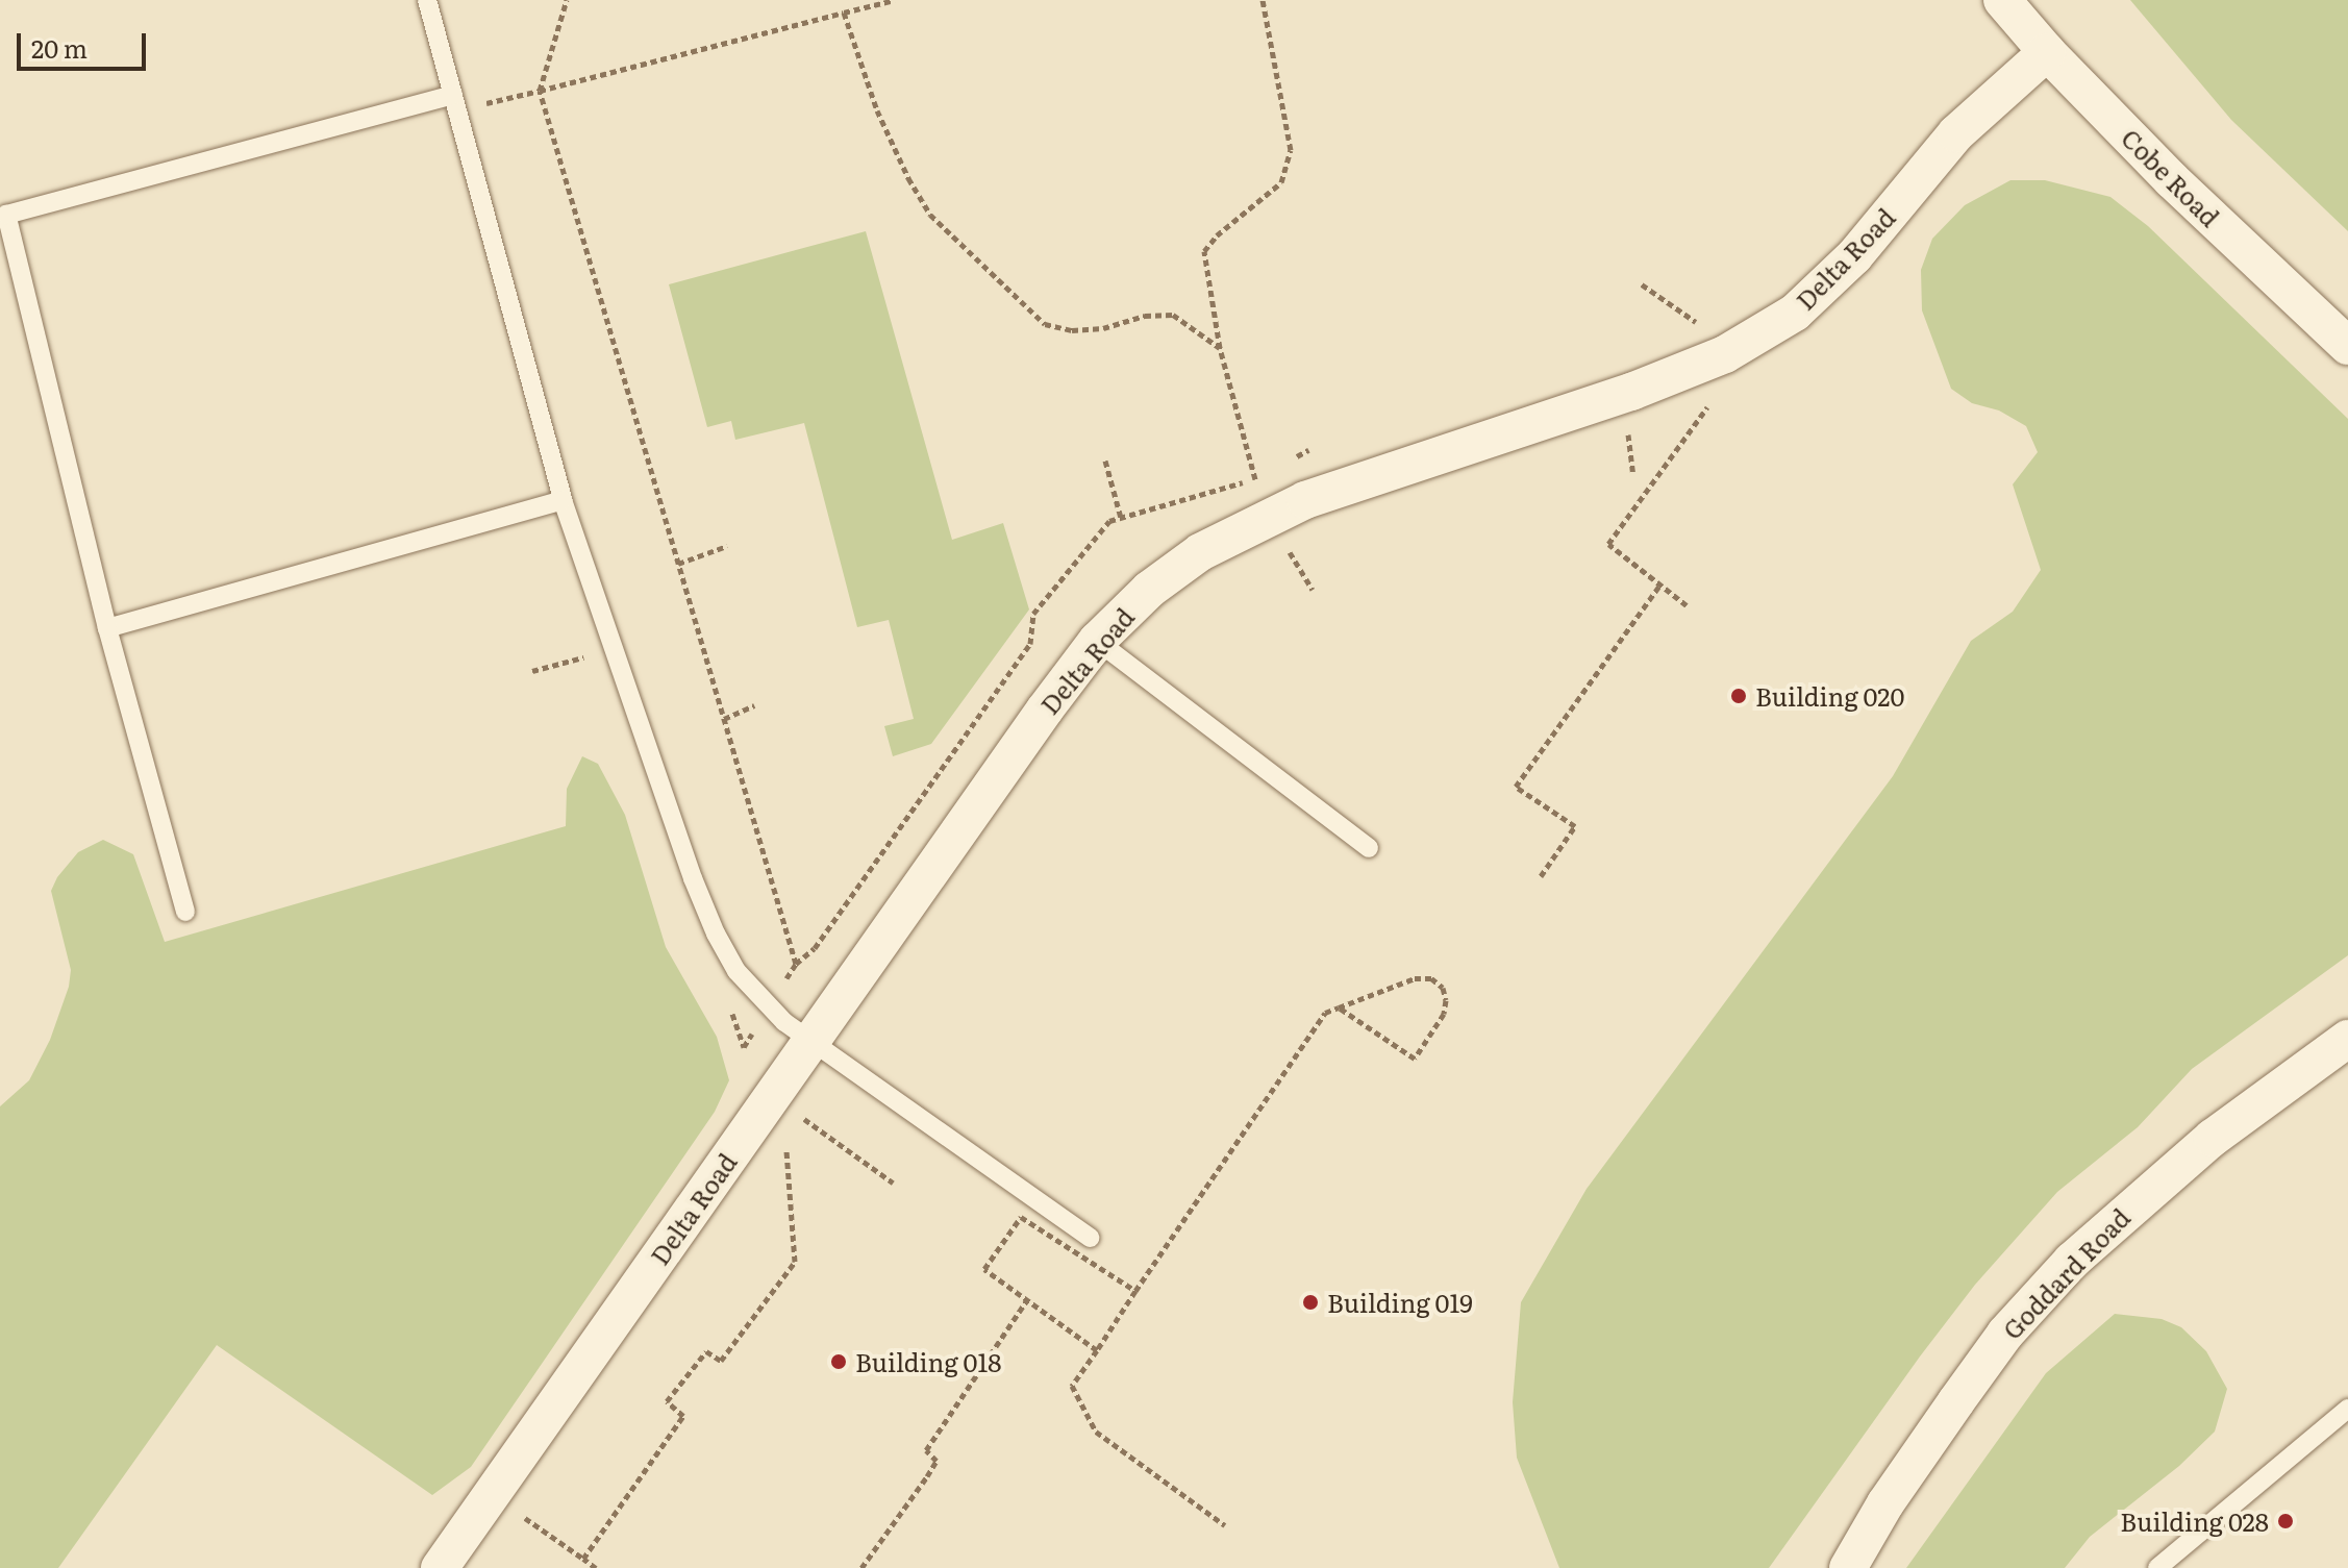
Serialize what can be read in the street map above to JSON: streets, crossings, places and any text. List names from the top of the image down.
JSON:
{
  "streets": {
    "street": ["Cobe Road", "Delta Road", "Goddard Road"]
  },
  "crossings": [
    ["Cobe Road", "Delta Road"]
  ],
  "places": [
    "Building 020",
    "Building 019",
    "Building 018",
    "Building 028"
  ],
  "scale_bar": "20 m"
}
